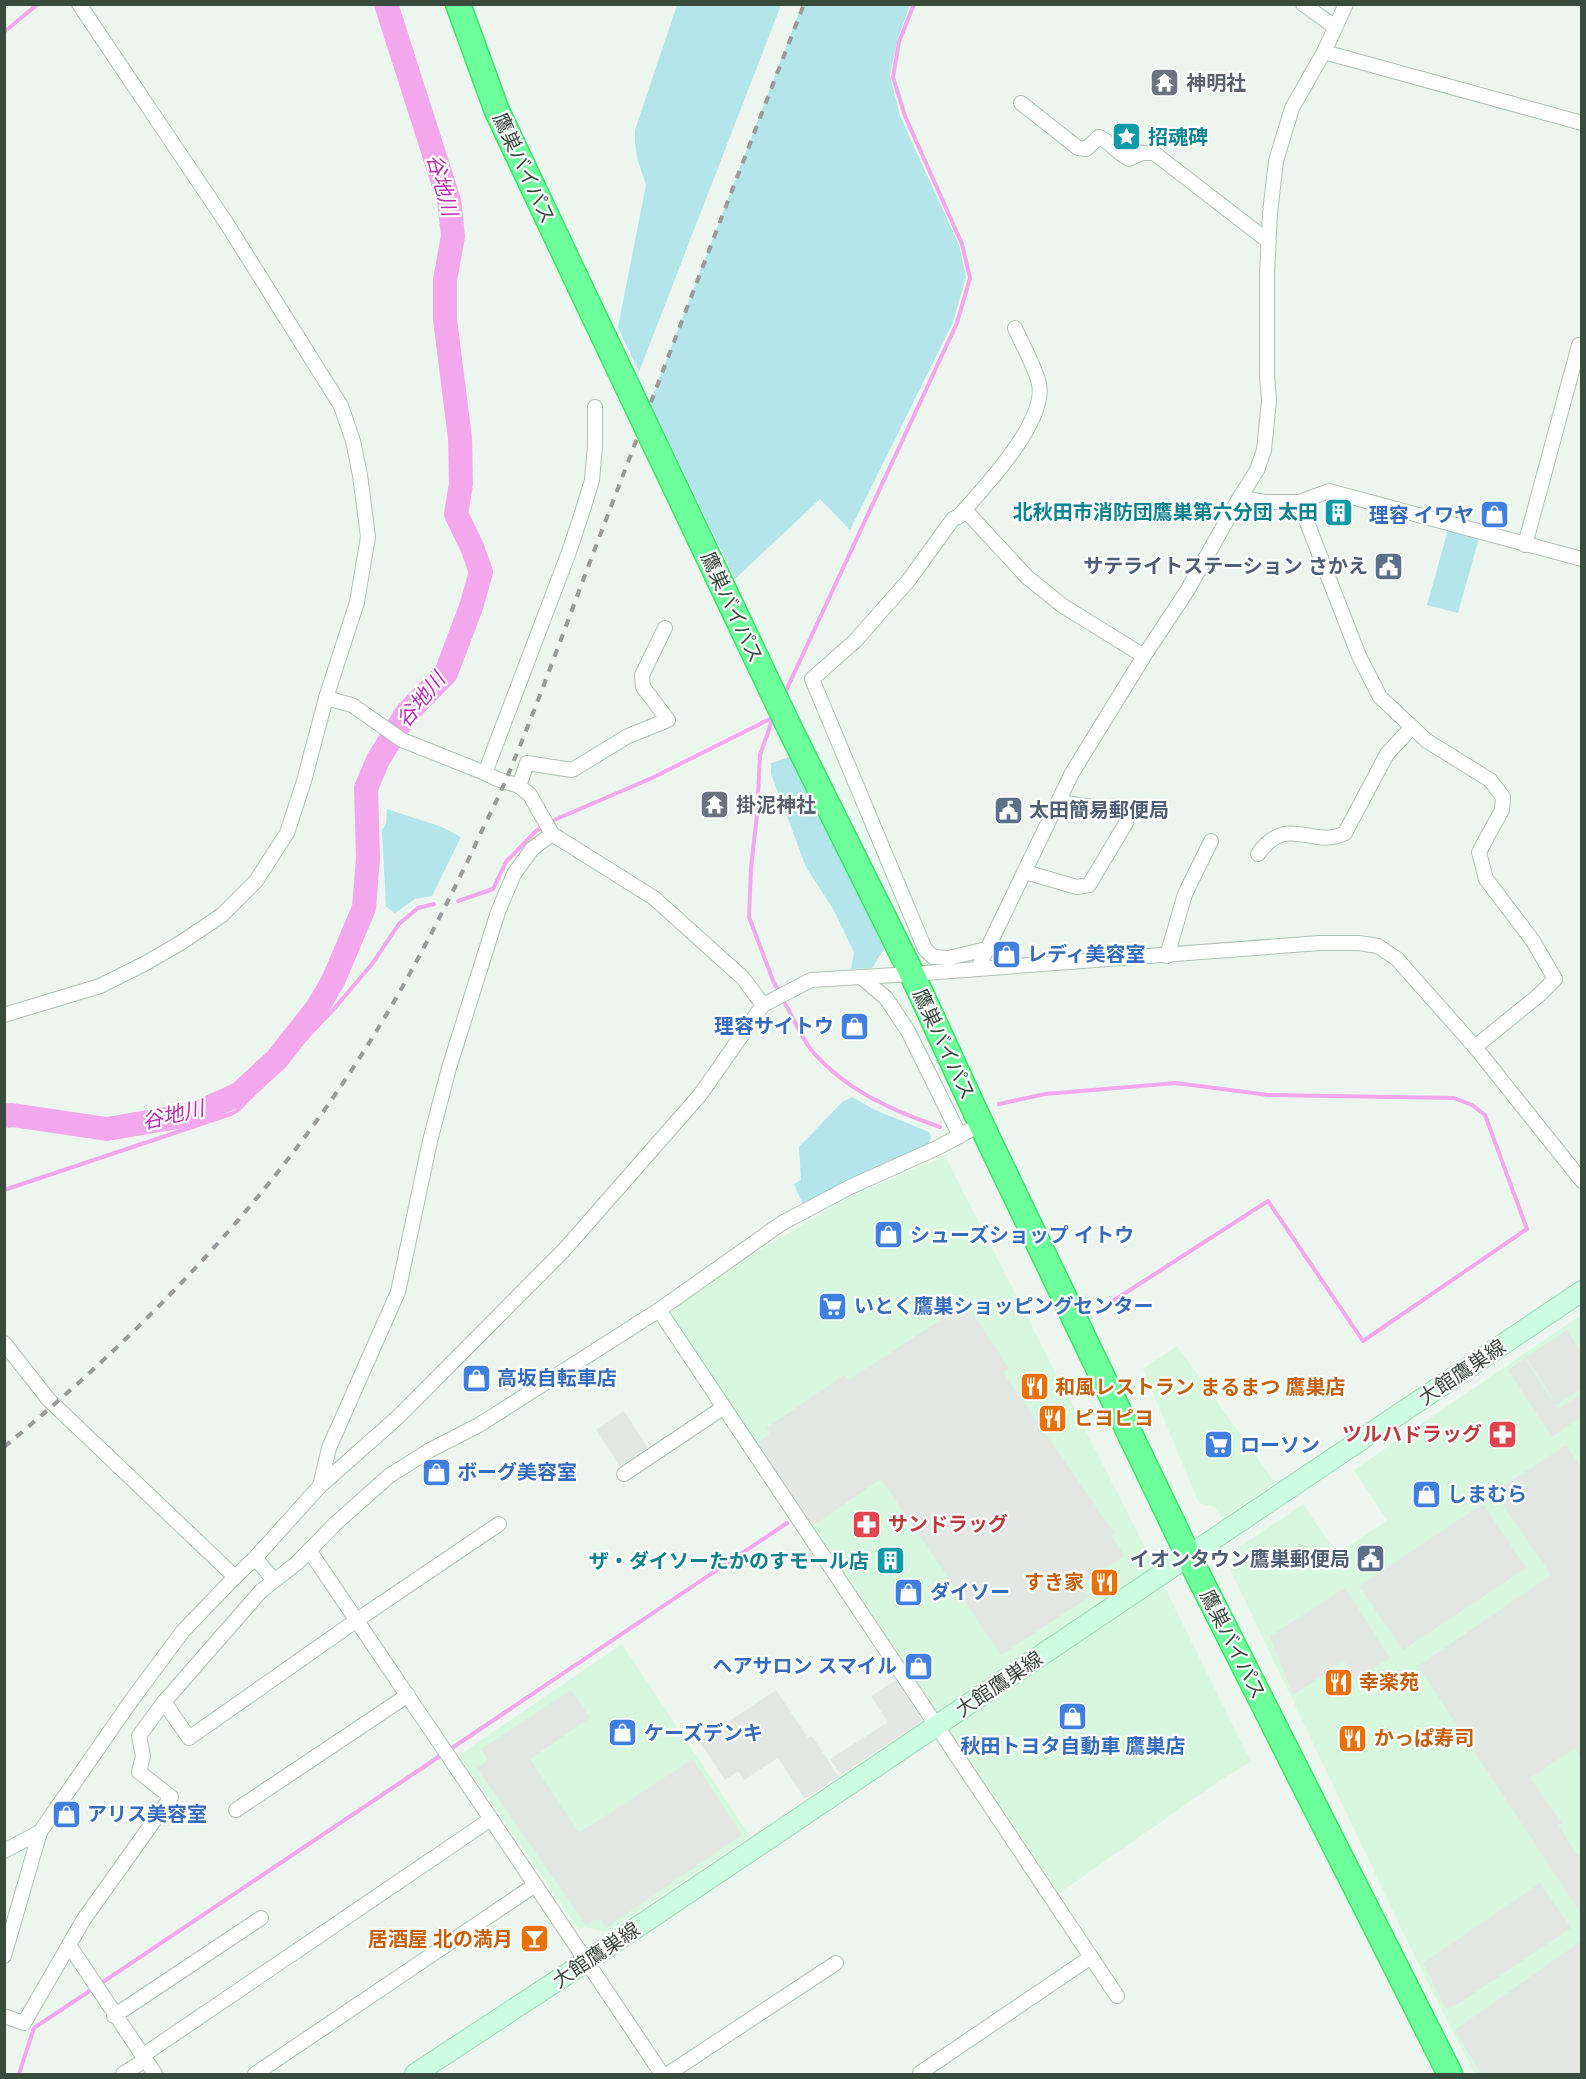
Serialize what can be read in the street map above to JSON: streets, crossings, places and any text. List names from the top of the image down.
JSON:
{
  "streets": {
    "highway": ["鷹巣バイパス"],
    "main road": ["大館鷹巣線"]
  },
  "crossings": [
    ["鷹巣バイパス", "大館鷹巣線"]
  ],
  "water": ["谷地川"],
  "places": {
    "temple": ["神明社", "掛泥神社"],
    "place": ["招魂碑"],
    "building": ["北秋田市消防団鷹巣第六分団 太田", "ザ・ダイソーたかのすモール店"],
    "shop": [
      "理容 イワヤ",
      "レディ美容室",
      "理容サイトウ",
      "シューズショップ イトウ",
      "高坂自転車店",
      "ボーグ美容室",
      "しまむら",
      "ダイソー",
      "ヘアサロン スマイル",
      "秋田トヨタ自動車 鷹巣店",
      "ケーズデンキ",
      "アリス美容室"
    ],
    "public building": ["サテライトステーション さかえ", "太田簡易郵便局", "イオンタウン鷹巣郵便局"],
    "supermarket": ["いとく鷹巣ショッピングセンター", "ローソン"],
    "restaurant": [
      "和風レストラン まるまつ 鷹巣店",
      "ピヨピヨ",
      "すき家",
      "幸楽苑",
      "かっぱ寿司"
    ],
    "pharmacy": ["ツルハドラッグ", "サンドラッグ"],
    "bar": ["居酒屋 北の満月"]
  }
}
